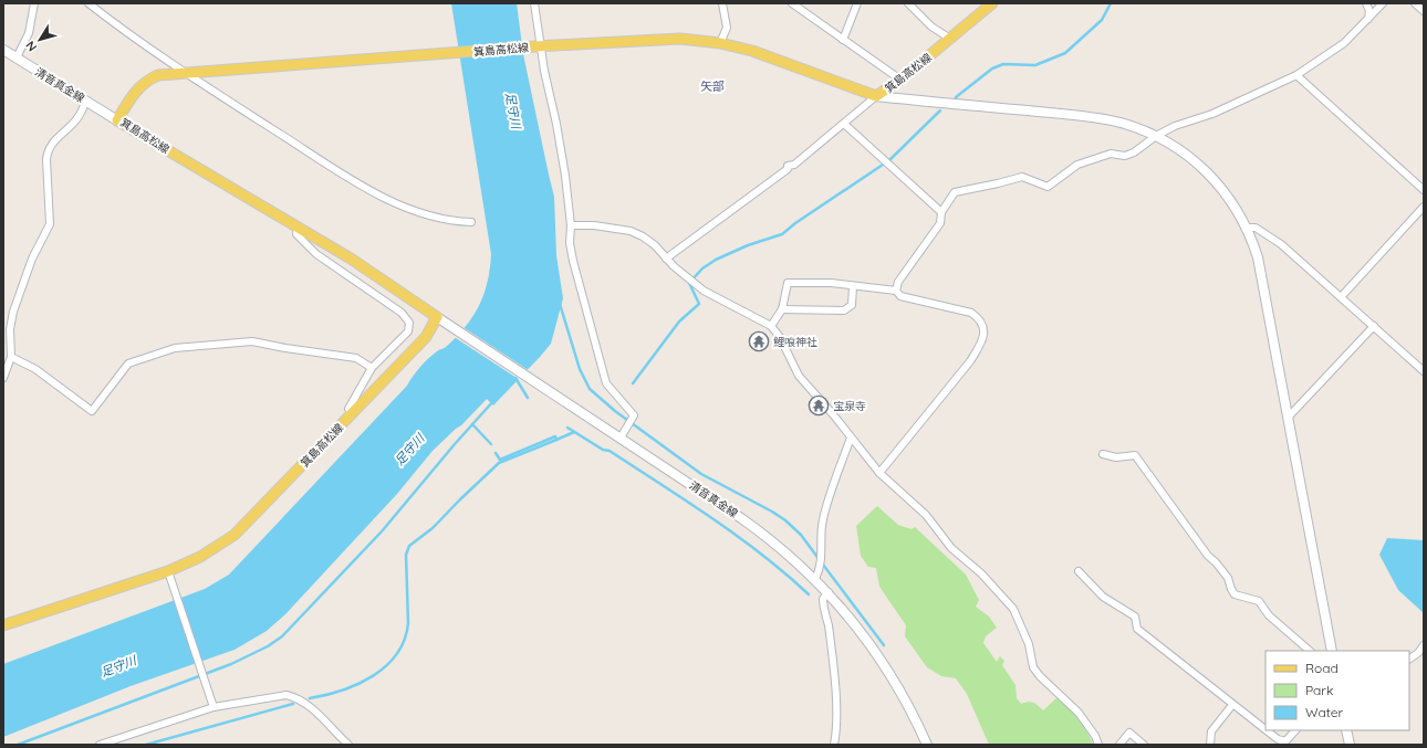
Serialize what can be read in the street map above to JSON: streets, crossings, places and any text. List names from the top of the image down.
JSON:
{
  "streets": {
    "main road": ["箕島高松線"],
    "street": ["清音真金線"]
  },
  "crossings": [
    ["箕島高松線", "清音真金線"]
  ],
  "districts": ["矢部"],
  "water": ["足守川"],
  "places": {
    "temple": ["鯉喰神社", "宝泉寺"]
  },
  "legend": ["Road", "Park", "Water"],
  "north": "bottom left"
}
